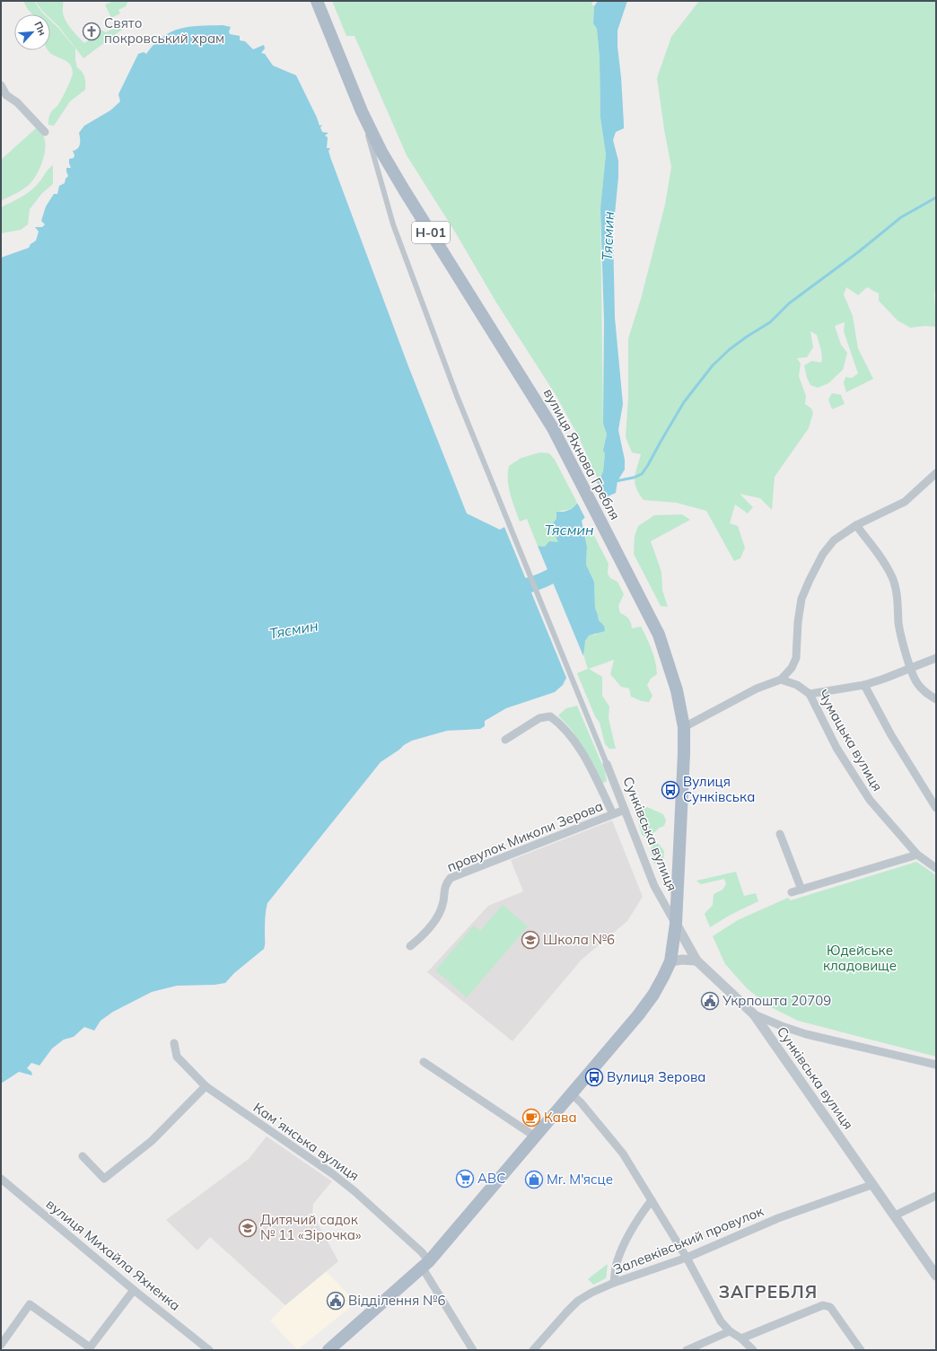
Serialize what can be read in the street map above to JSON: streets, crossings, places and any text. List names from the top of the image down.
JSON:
{
  "streets": {
    "main road": ["Н-01", "вулиця Яхнова Гребля"],
    "street": [
      "Чумацька вулиця",
      "Сунківська вулиця",
      "провулок Миколи Зерова",
      "Камʼянська вулиця",
      "Залевківський провулок",
      "вулиця Михайла Яхненка"
    ]
  },
  "crossings": [
    ["Н-01", "вулиця Яхнова Гребля"],
    ["Н-01", "Камʼянська вулиця"],
    ["вулиця Яхнова Гребля", "Сунківська вулиця"],
    ["Сунківська вулиця", "провулок Миколи Зерова"],
    ["Сунківська вулиця", "Залевківський провулок"]
  ],
  "districts": ["ЗАГРЕБЛЯ"],
  "water": ["Тясмин"],
  "parks": ["Юдейське кладовище"],
  "places": {
    "church": ["Свято покровський храм"],
    "bus stop": ["Вулиця Сунківська", "Вулиця Зерова"],
    "school or university": ["Школа №6", "Дитячий садок № 11 «Зірочка»"],
    "public building": ["Укрпошта 20709", "Відділення №6"],
    "cafe": ["Кава"],
    "supermarket": ["ABC"],
    "shop": ["Mr. М'ясце"]
  },
  "north": "top right"
}
